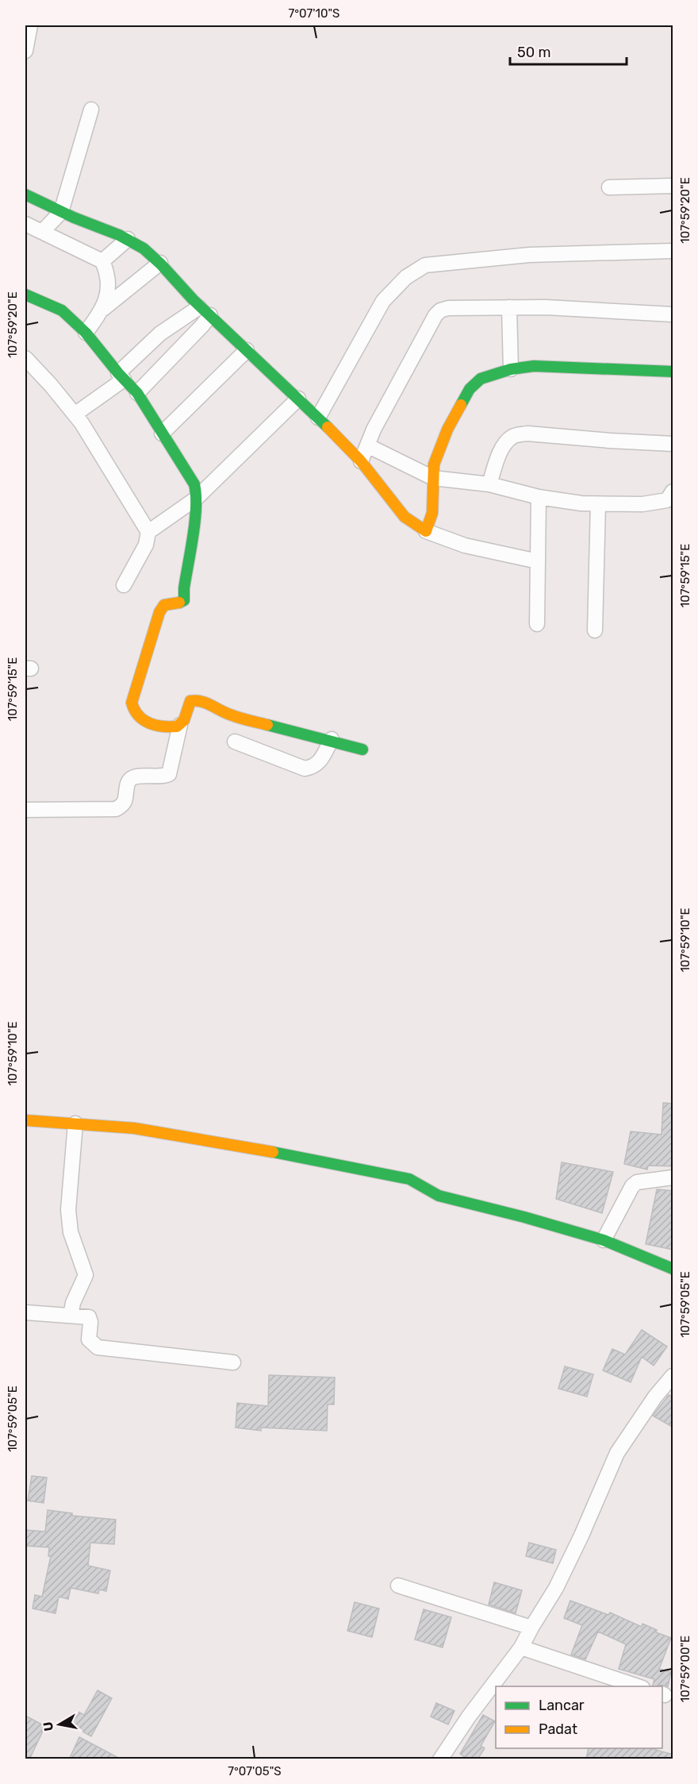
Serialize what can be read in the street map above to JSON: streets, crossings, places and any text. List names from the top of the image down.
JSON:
{
  "legend": ["Lancar", "Padat"],
  "scale_bar": "50 m",
  "north": "left",
  "coordinates": [
    "7°07'10\"S",
    "107°59'20\"E",
    "107°59'15\"E",
    "107°59'10\"E",
    "107°59'05\"E",
    "107°59'00\"E",
    "7°07'05\"S"
  ]
}
